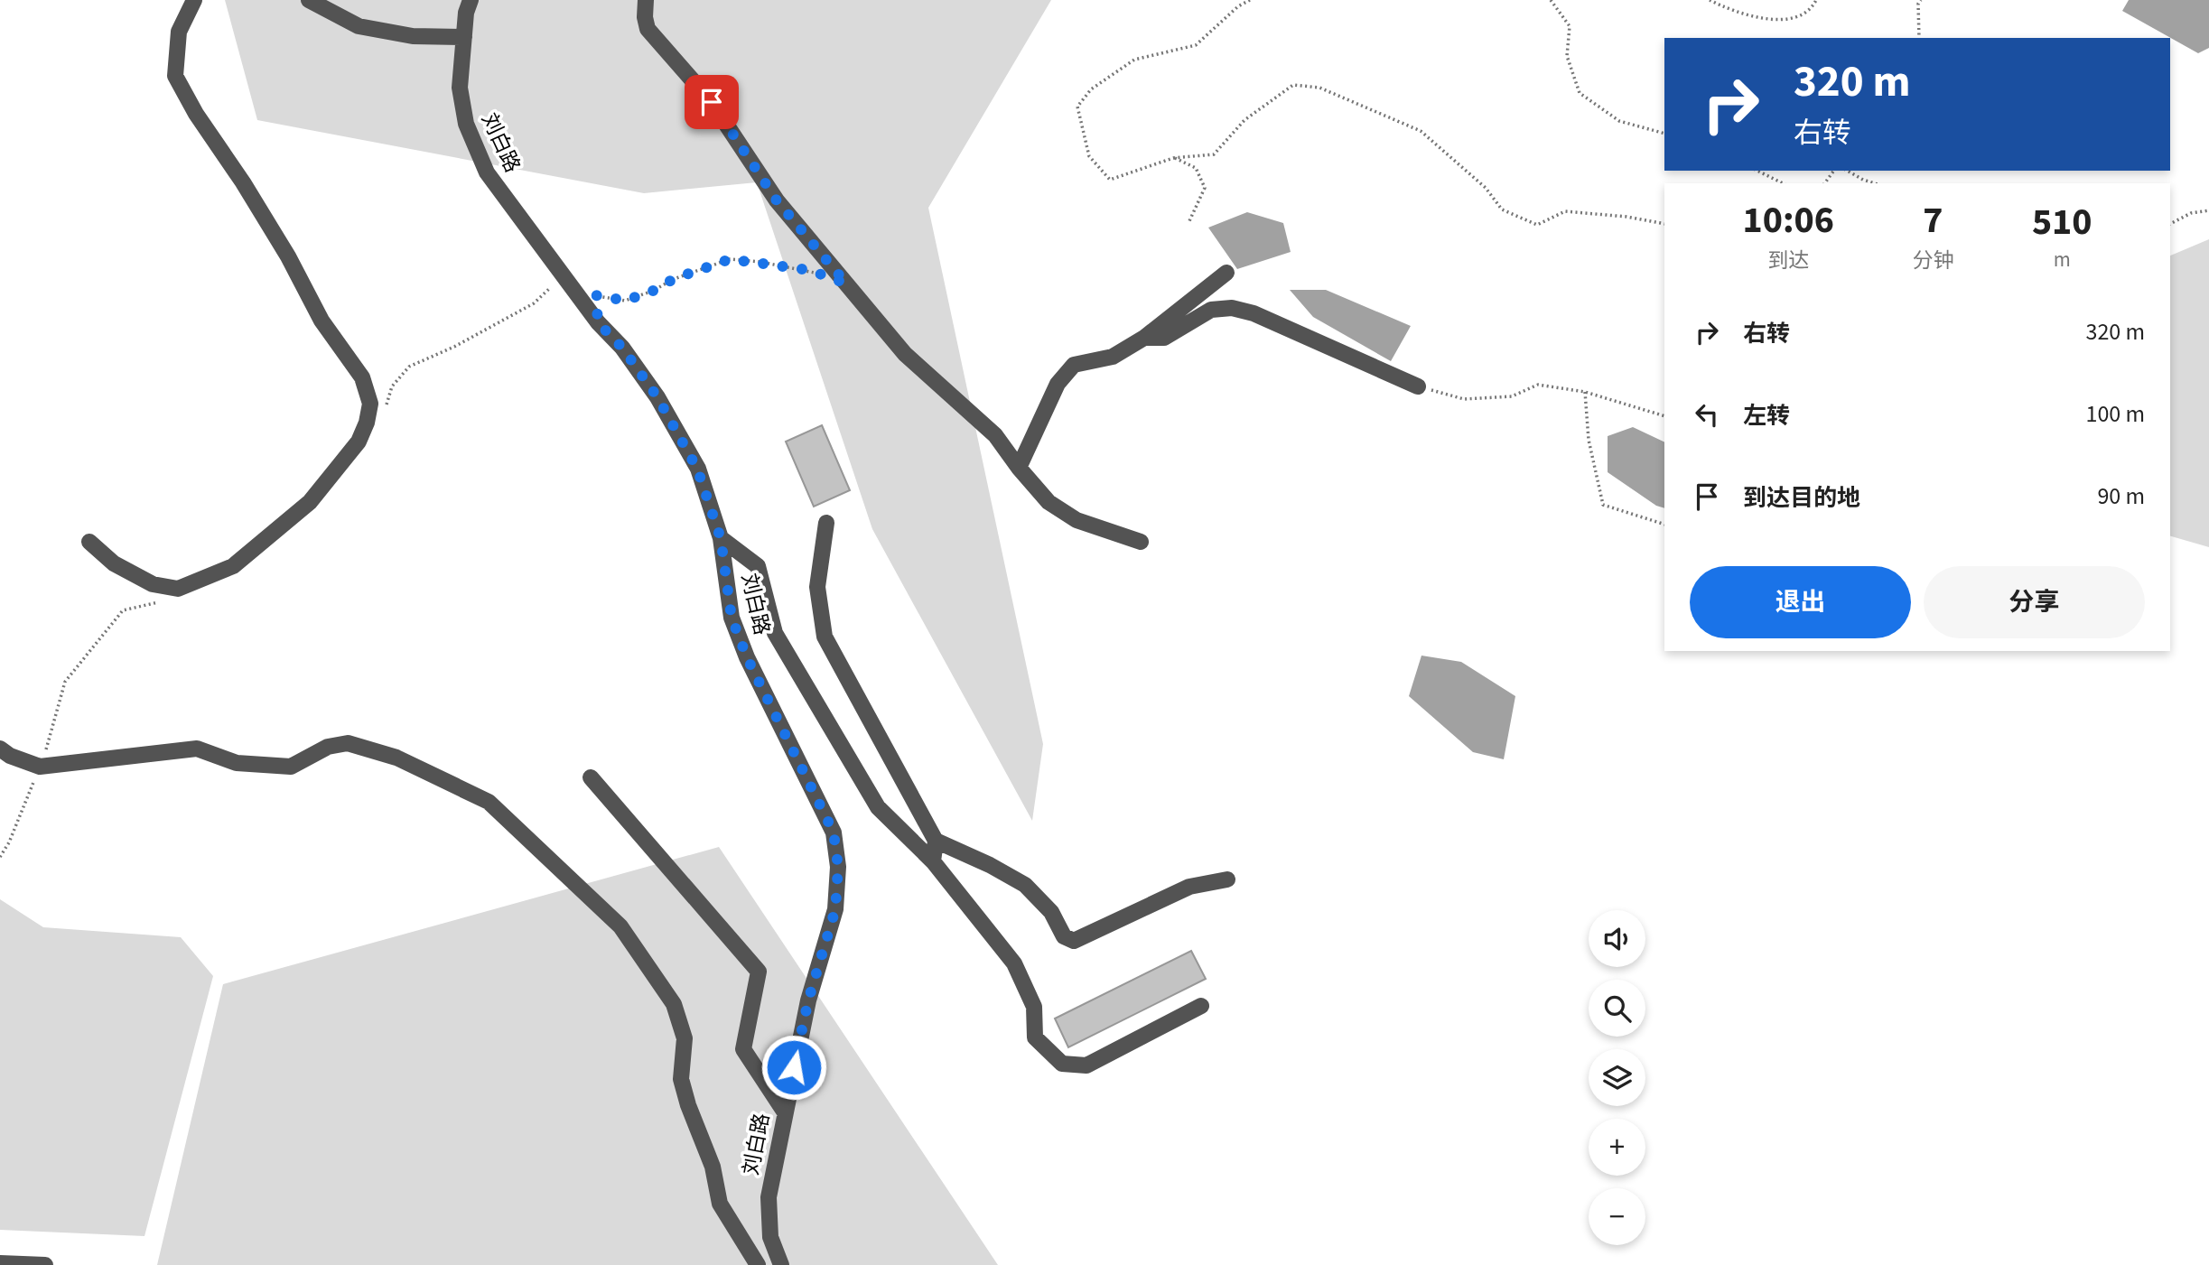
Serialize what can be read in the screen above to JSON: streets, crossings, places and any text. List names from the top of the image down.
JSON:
{
  "streets": {
    "street": ["刘白路"]
  },
  "page": {
    "turn": ["320 m", "右转"],
    "eta": [
      "10:06",
      "到达",
      "7",
      "分钟",
      "510",
      "m"
    ],
    "list": [
      {
        "name": "右转",
        "value": "320 m"
      },
      {
        "name": "左转",
        "value": "100 m"
      },
      {
        "name": "到达目的地",
        "value": "90 m"
      }
    ],
    "buttons": ["退出", "分享"],
    "map_buttons": ["+", "−"]
  }
}
